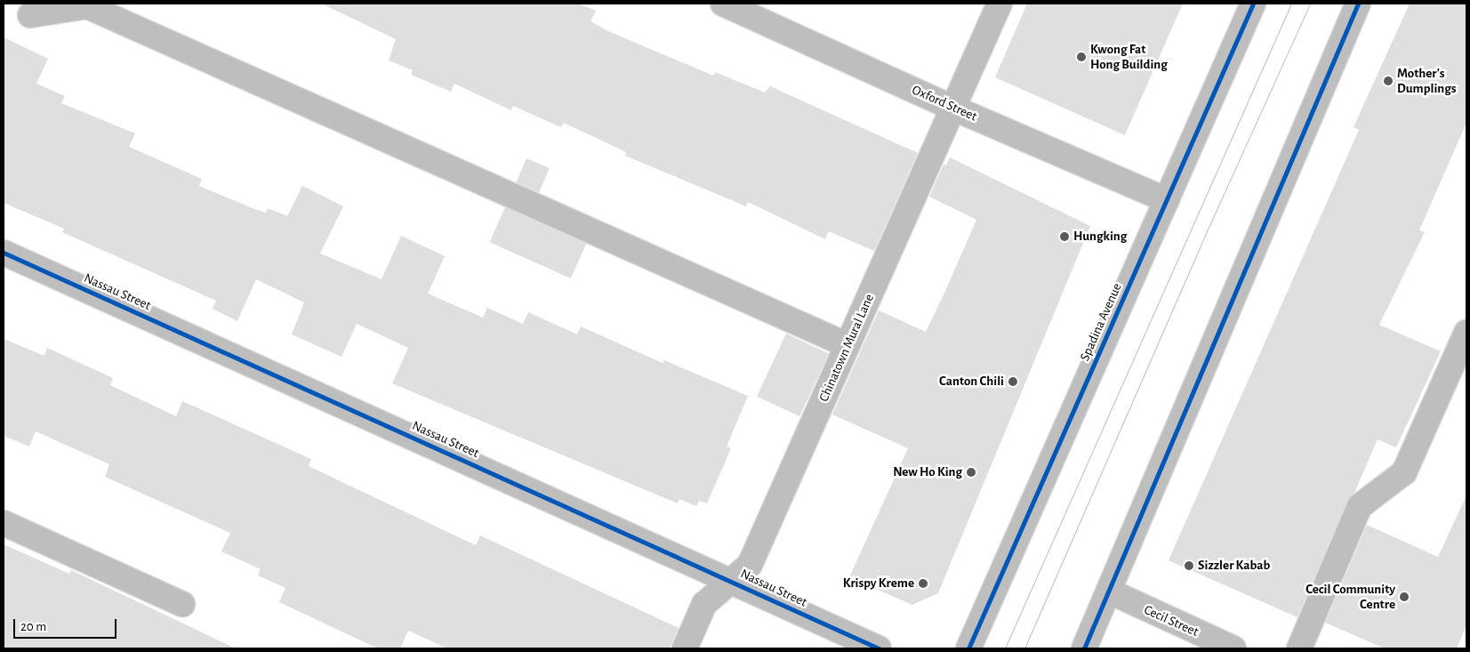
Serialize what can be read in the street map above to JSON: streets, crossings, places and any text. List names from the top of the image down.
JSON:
{
  "streets": {
    "street": [
      "Oxford Street",
      "Nassau Street",
      "Spadina Avenue",
      "Chinatown Mural Lane",
      "Cecil Street"
    ]
  },
  "crossings": [
    ["Oxford Street", "Spadina Avenue"],
    ["Oxford Street", "Chinatown Mural Lane"],
    ["Nassau Street", "Chinatown Mural Lane"]
  ],
  "places": [
    "Kwong Fat Hong Building",
    "Mother's Dumplings",
    "Hungking",
    "Canton Chili",
    "New Ho King",
    "Sizzler Kabab",
    "Krispy Kreme",
    "Cecil Community Centre"
  ],
  "scale_bar": "20 m"
}
